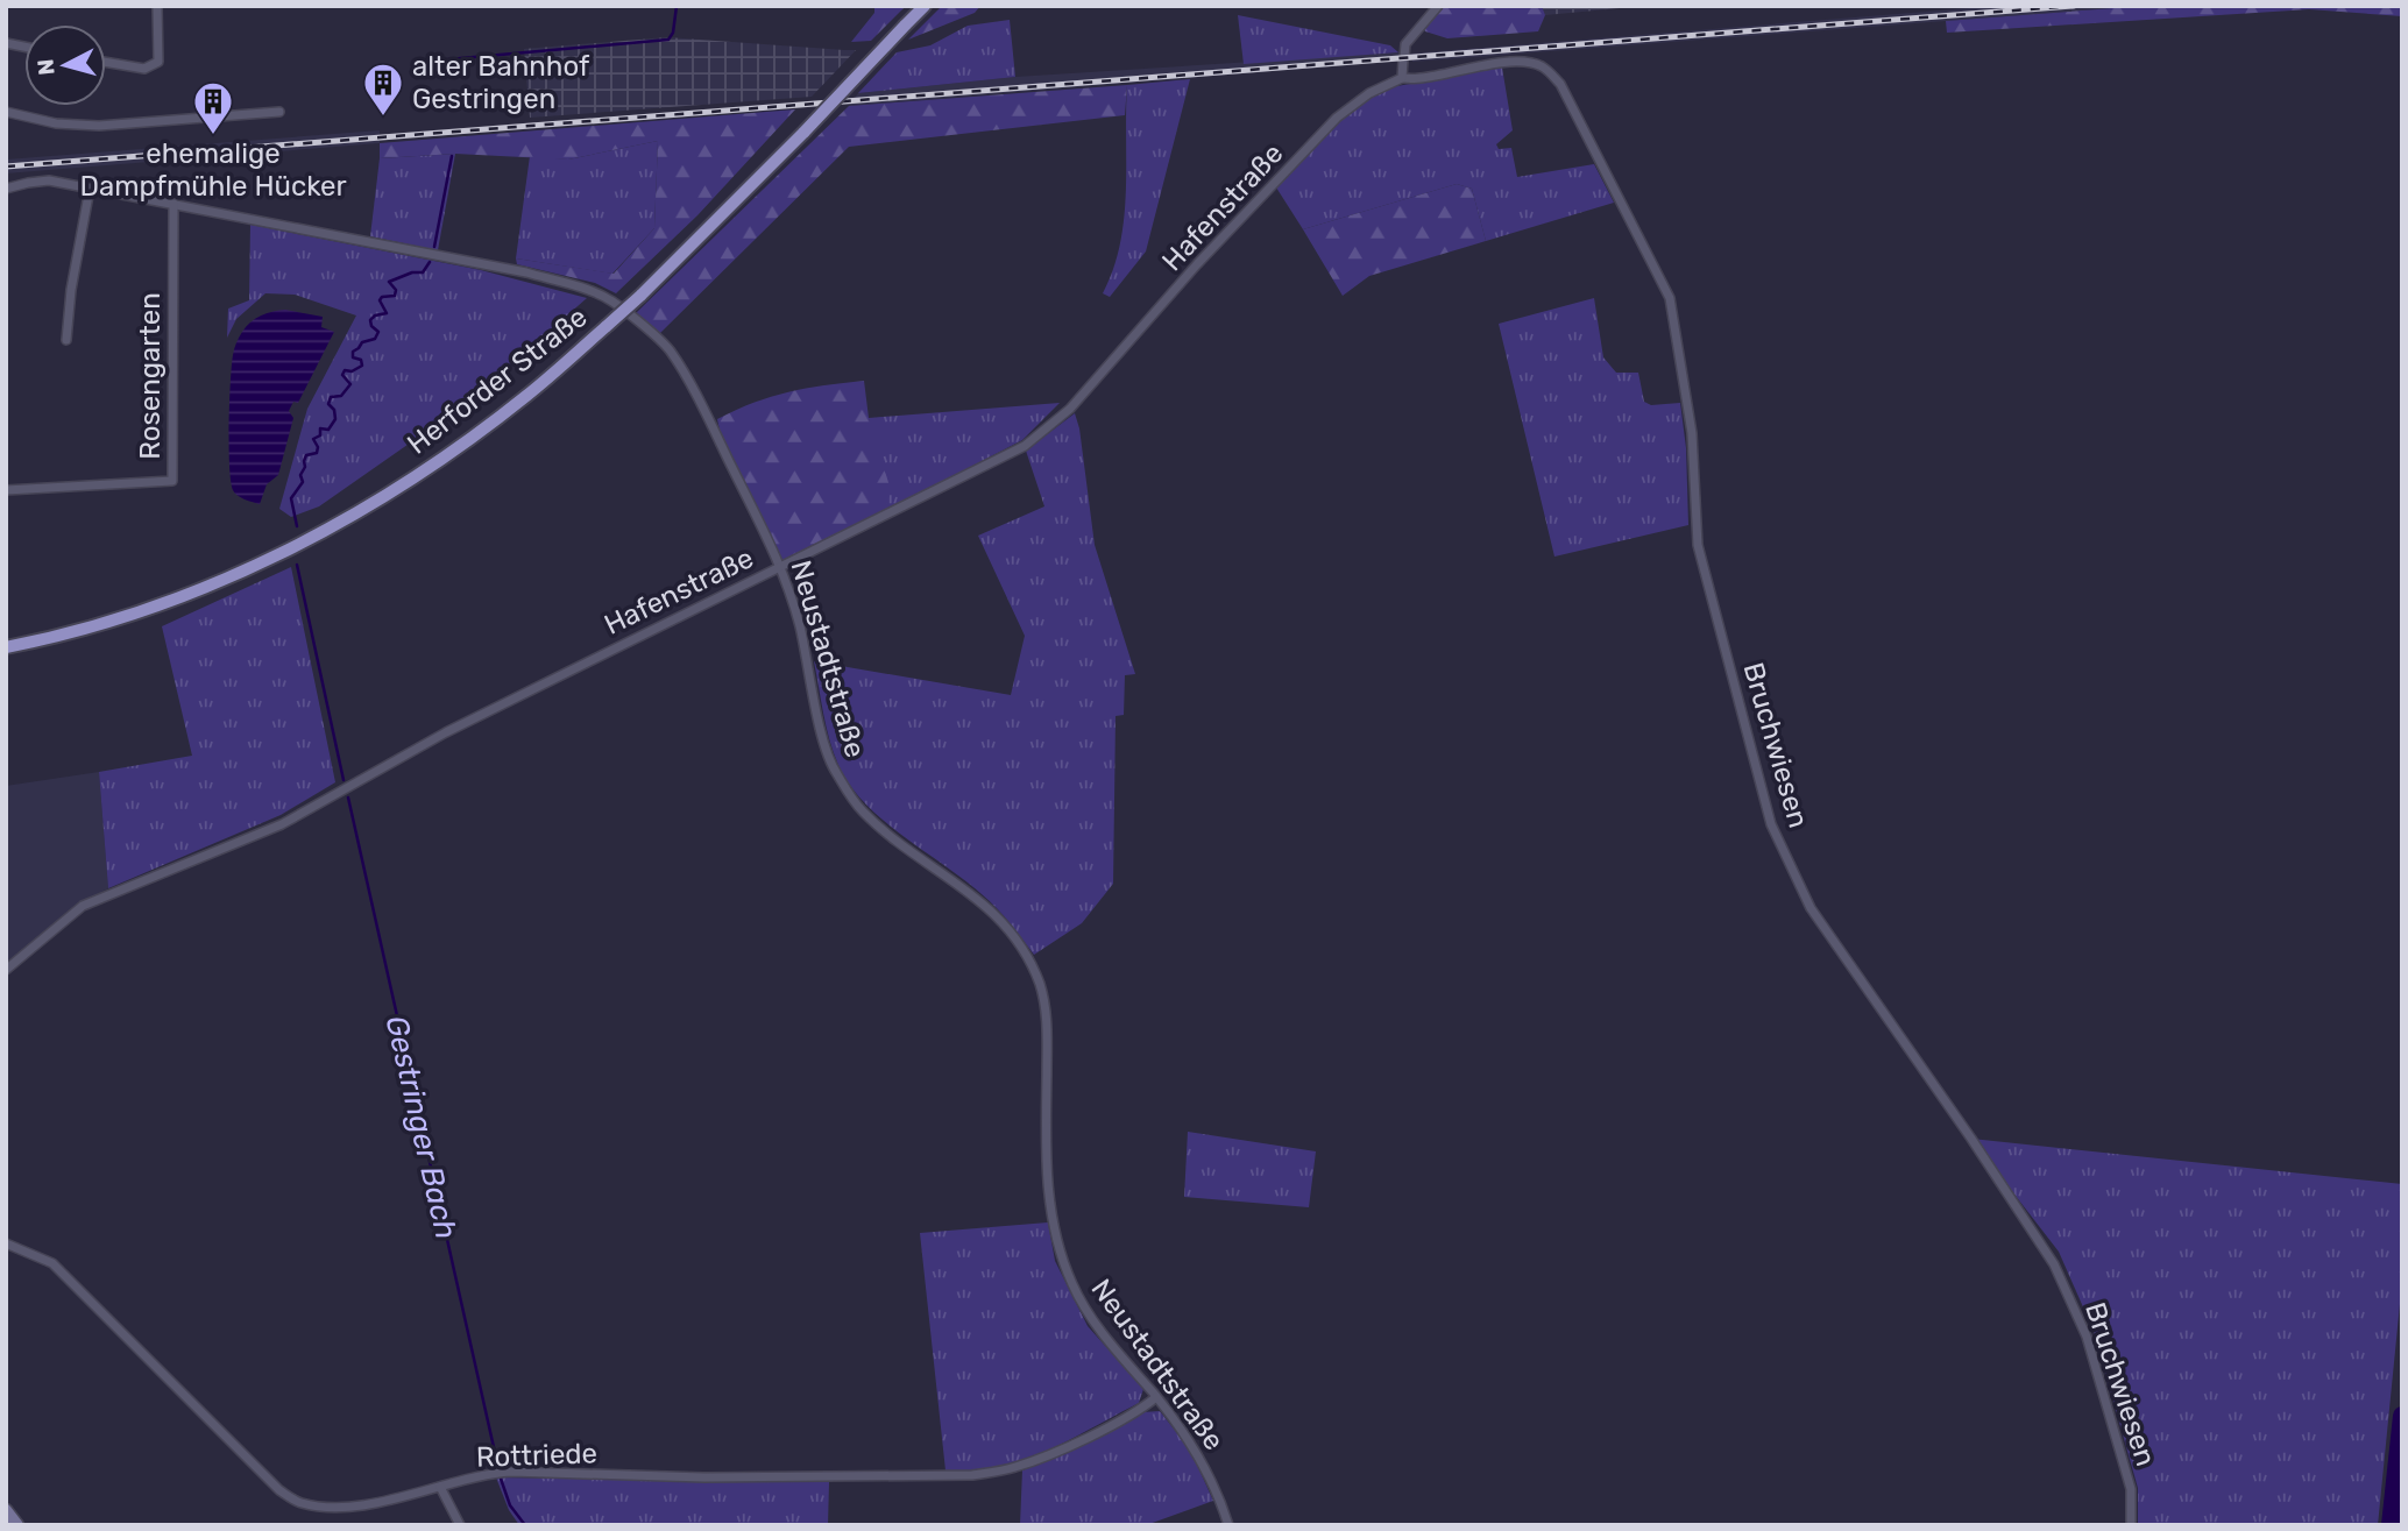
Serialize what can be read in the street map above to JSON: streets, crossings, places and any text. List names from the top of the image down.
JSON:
{
  "streets": {
    "main road": ["Herforder Straße"],
    "street": [
      "Hafenstraße",
      "Rosengarten",
      "Neustadtstraße",
      "Bruchwiesen",
      "Rottriede"
    ]
  },
  "crossings": [
    ["Hafenstraße", "Neustadtstraße"],
    ["Hafenstraße", "Bruchwiesen"],
    ["Rosengarten", "Neustadtstraße"],
    ["Neustadtstraße", "Rottriede"]
  ],
  "water": ["Gestringer Bach"],
  "places": {
    "building": ["alter Bahnhof Gestringen", "ehemalige Dampfmühle Hücker"]
  },
  "north": "left"
}
